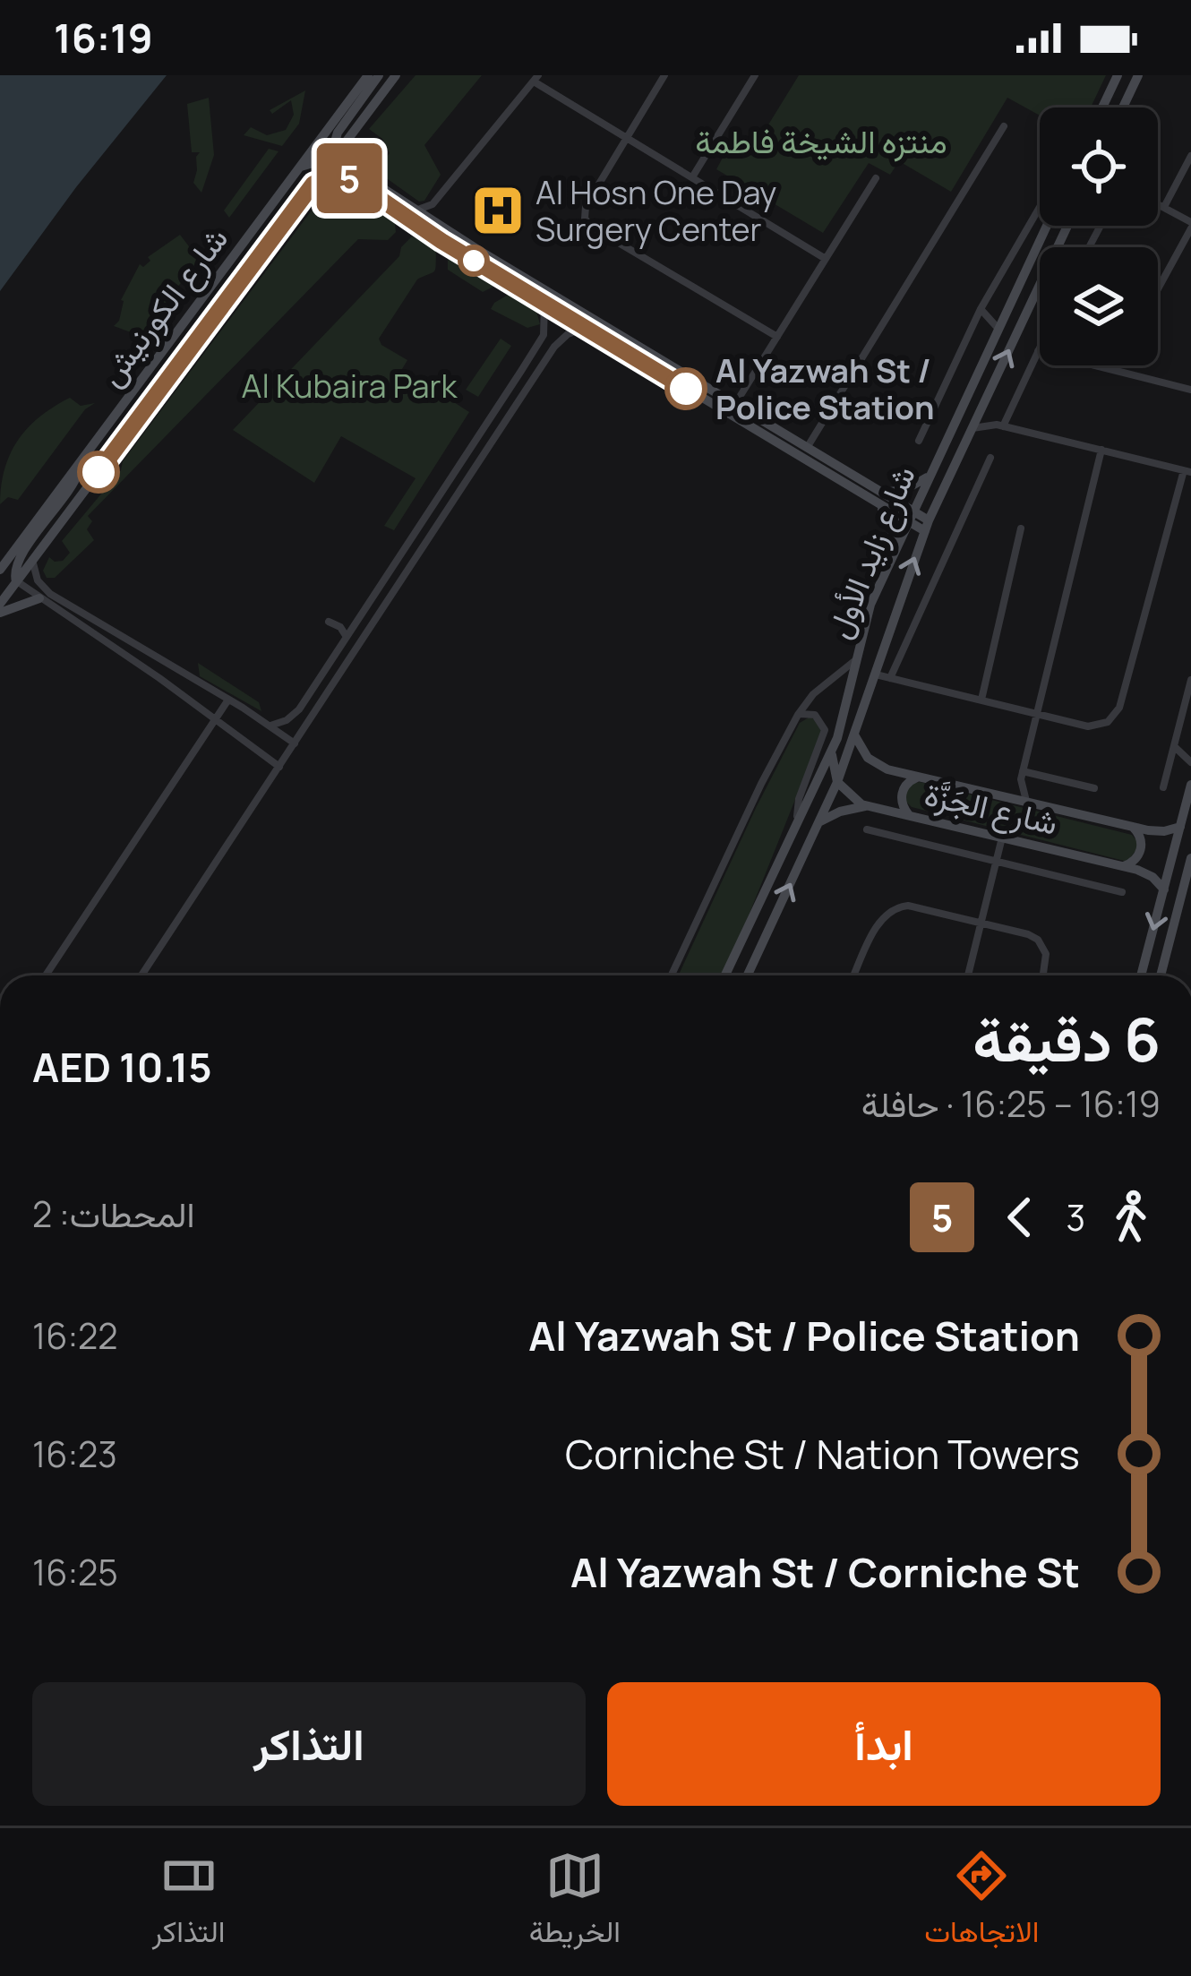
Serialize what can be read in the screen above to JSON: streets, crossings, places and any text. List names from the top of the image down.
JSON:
{
  "streets": {
    "main road": ["شارع الكورنيش", "شارع زايد الأول", "شارع الجَزَّة"]
  },
  "crossings": [
    ["شارع زايد الأول", "شارع الجَزَّة"]
  ],
  "parks": ["منتزه الشيخة فاطمة", "Al Kubaira Park"],
  "places": {
    "hospital": ["Al Hosn One Day Surgery Center"],
    "other": ["Al Yazwah St / Police Station"]
  },
  "lines": ["bus line 5"],
  "page": {
    "status": "16:19",
    "on_map": "5",
    "heading": ["6 دقيقة", "16:19 – 16:25 · حافلة", "AED 10.15"],
    "legs": ["3", "5", "المحطات: 2"],
    "list": [
      {
        "name": "Al Yazwah St / Police Station",
        "value": "16:22"
      },
      {
        "name": "Corniche St / Nation Towers",
        "value": "16:23"
      },
      {
        "name": "Al Yazwah St / Corniche St",
        "value": "16:25"
      }
    ],
    "buttons": ["ابدأ", "التذاكر"],
    "tabs": ["الاتجاهات", "الخريطة", "التذاكر"]
  }
}
